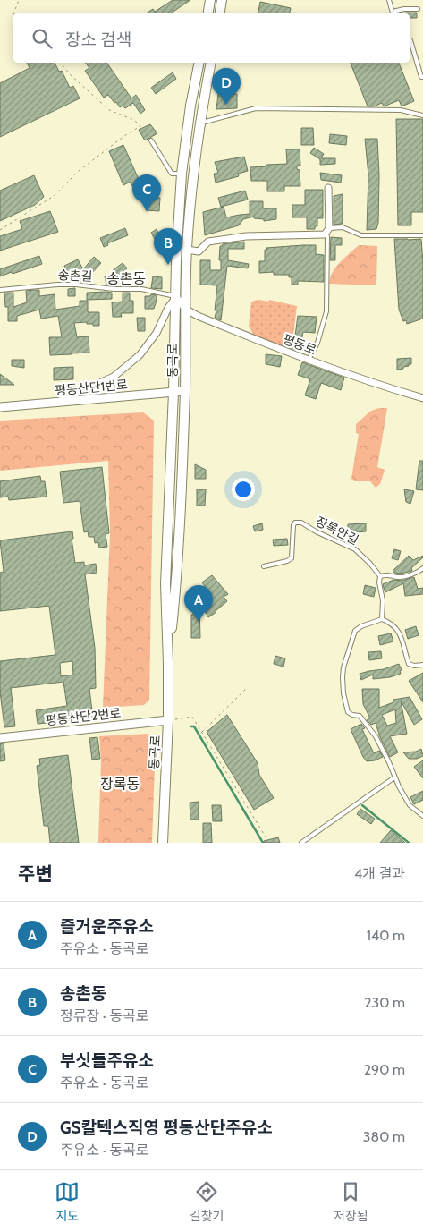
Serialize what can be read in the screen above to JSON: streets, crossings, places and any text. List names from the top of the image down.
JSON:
{
  "streets": {
    "main road": ["동곡로"],
    "street": ["평동로", "평동산단1번로", "평동산단2번로"],
    "lane": ["송촌길", "장록안길"]
  },
  "crossings": [
    ["송촌길", "평동로"],
    ["송촌길", "동곡로"],
    ["평동로", "동곡로"],
    ["동곡로", "평동산단1번로"],
    ["동곡로", "평동산단2번로"]
  ],
  "districts": ["송촌동", "장록동"],
  "page": {
    "search": "장소 검색",
    "pins": [
      "D",
      "C",
      "B",
      "A"
    ],
    "heading": ["주변", "4개 결과"],
    "list": [
      {
        "mark": "A",
        "name": "즐거운주유소",
        "note": "주유소 · 동곡로",
        "value": "140 m"
      },
      {
        "mark": "B",
        "name": "송촌동",
        "note": "정류장 · 동곡로",
        "value": "230 m"
      },
      {
        "mark": "C",
        "name": "부싯돌주유소",
        "note": "주유소 · 동곡로",
        "value": "290 m"
      },
      {
        "mark": "D",
        "name": "GS칼텍스직영 평동산단주유소",
        "note": "주유소 · 동곡로",
        "value": "380 m"
      }
    ],
    "nav": ["지도", "길찾기", "저장됨"]
  }
}
